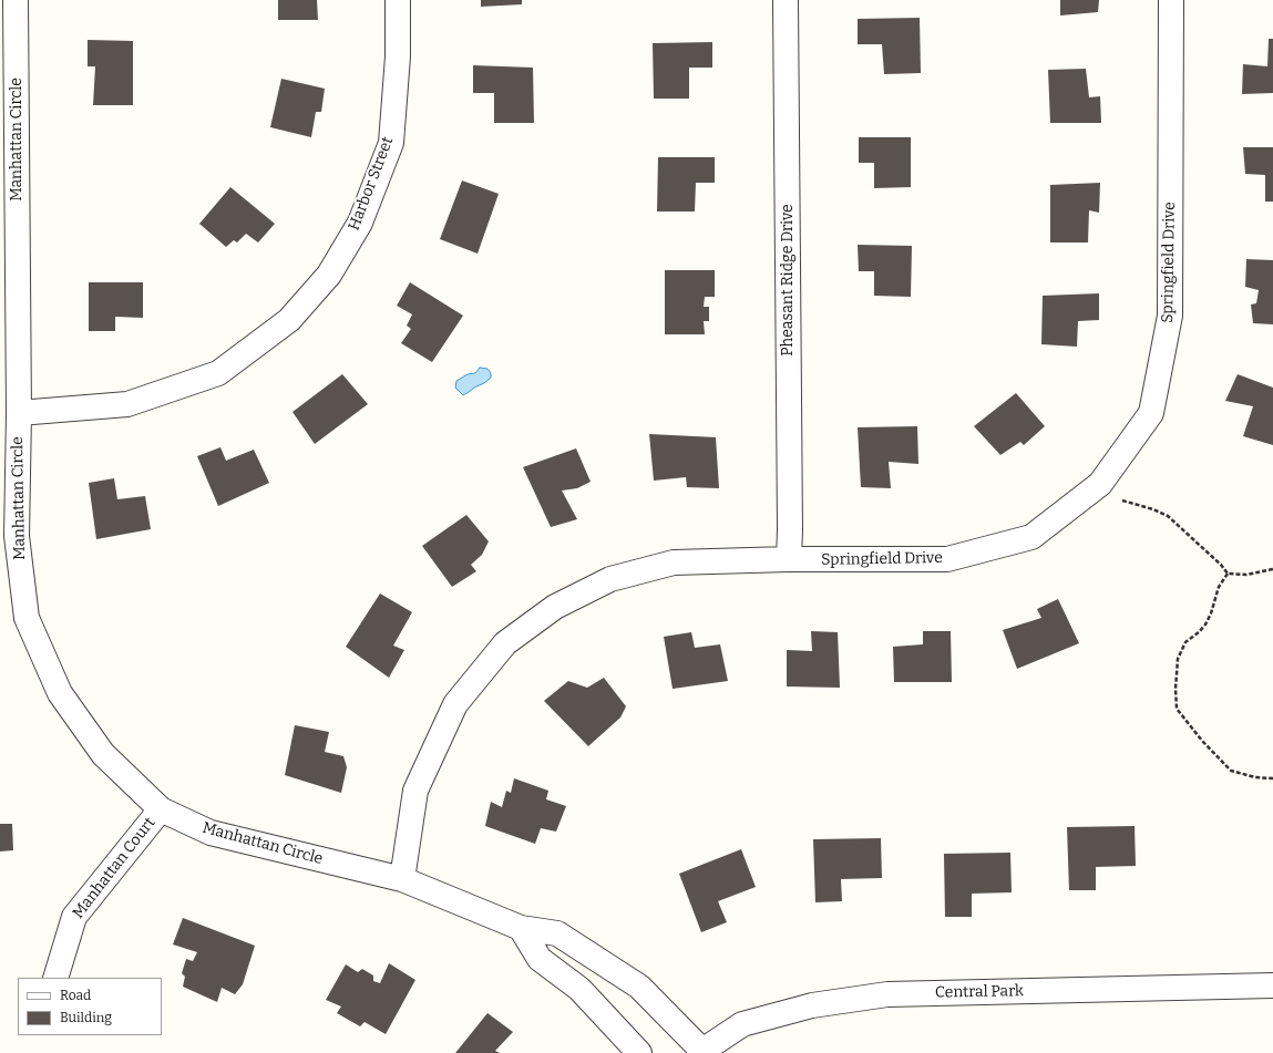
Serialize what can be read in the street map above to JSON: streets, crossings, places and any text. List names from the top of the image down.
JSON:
{
  "streets": {
    "street": [
      "Manhattan Circle",
      "Harbor Street",
      "Springfield Drive",
      "Pheasant Ridge Drive",
      "Manhattan Court",
      "Central Park"
    ]
  },
  "crossings": [
    ["Manhattan Circle", "Harbor Street"],
    ["Manhattan Circle", "Springfield Drive"],
    ["Manhattan Circle", "Manhattan Court"],
    ["Manhattan Circle", "Central Park"],
    ["Springfield Drive", "Pheasant Ridge Drive"]
  ],
  "legend": ["Road", "Building"]
}
